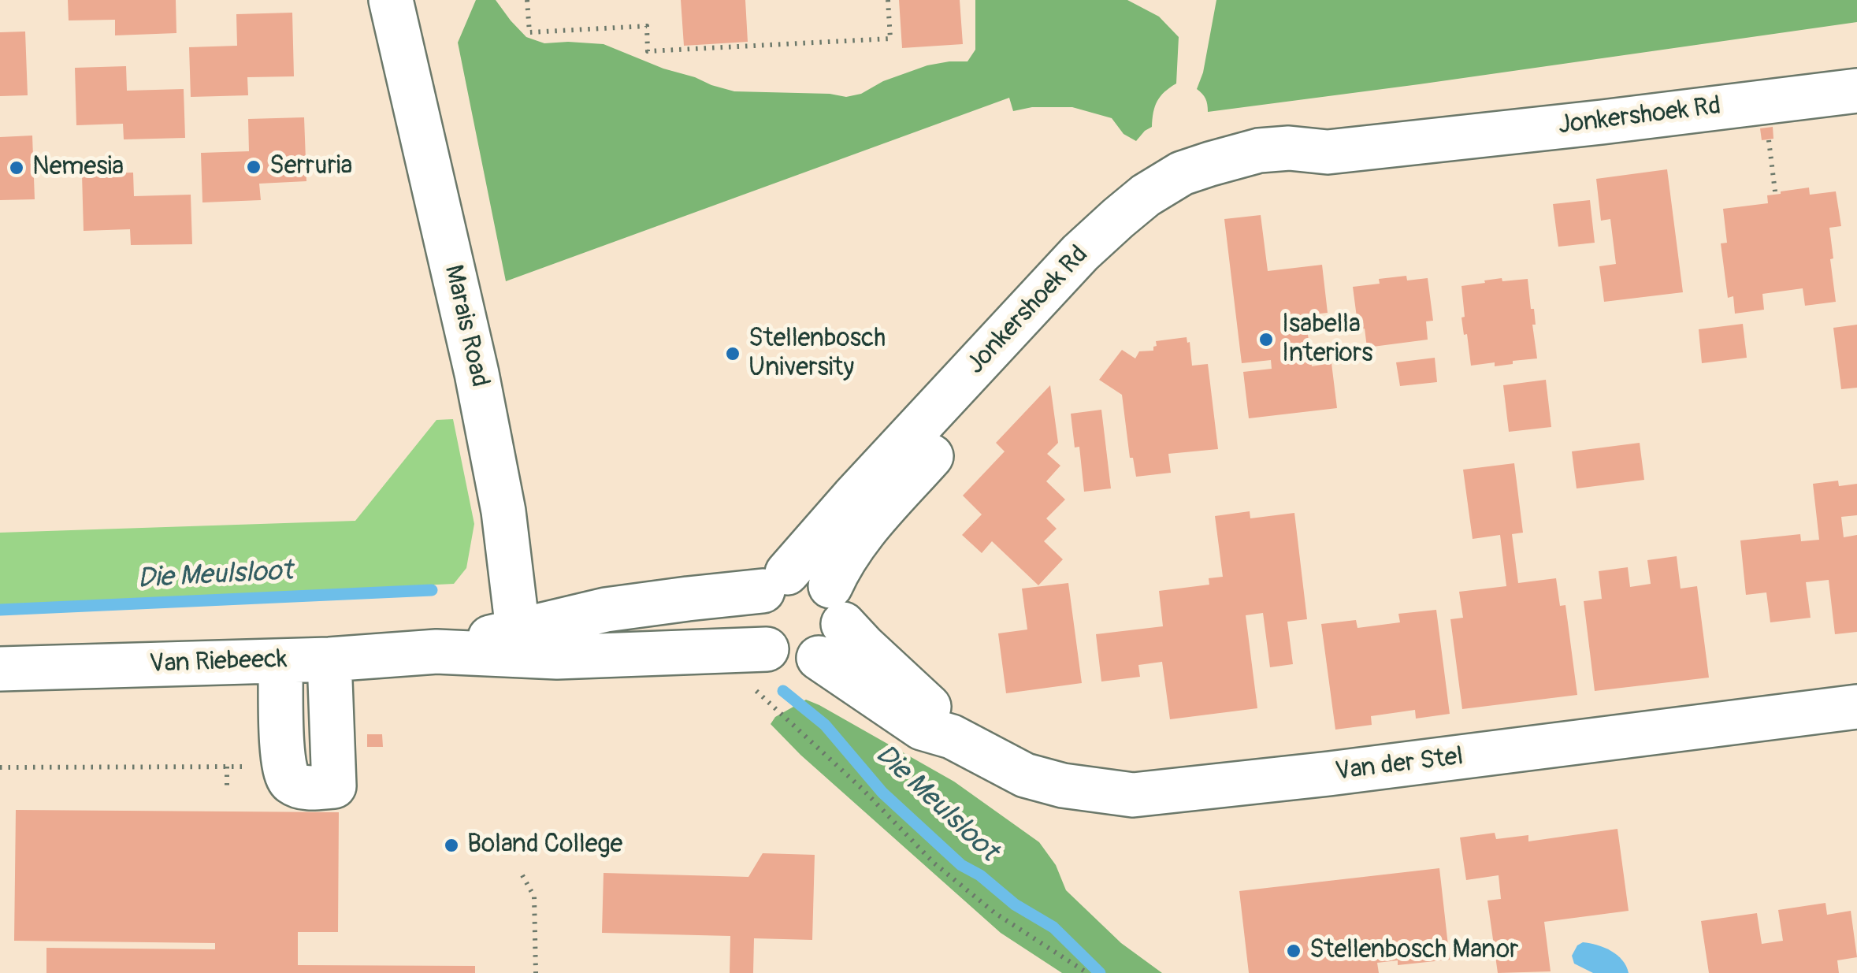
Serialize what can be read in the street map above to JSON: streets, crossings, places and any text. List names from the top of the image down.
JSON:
{
  "streets": {
    "street": [
      "Jonkershoek Rd",
      "Marais Road",
      "Van Riebeeck",
      "Van der Stel"
    ]
  },
  "crossings": [
    ["Jonkershoek Rd", "Van Riebeeck"],
    ["Jonkershoek Rd", "Van der Stel"],
    ["Marais Road", "Van Riebeeck"],
    ["Van Riebeeck", "Van der Stel"]
  ],
  "water": ["Die Meulsloot"],
  "places": [
    "Serruria",
    "Nemesia",
    "Isabella Interiors",
    "Stellenbosch University",
    "Boland College",
    "Stellenbosch Manor"
  ]
}
